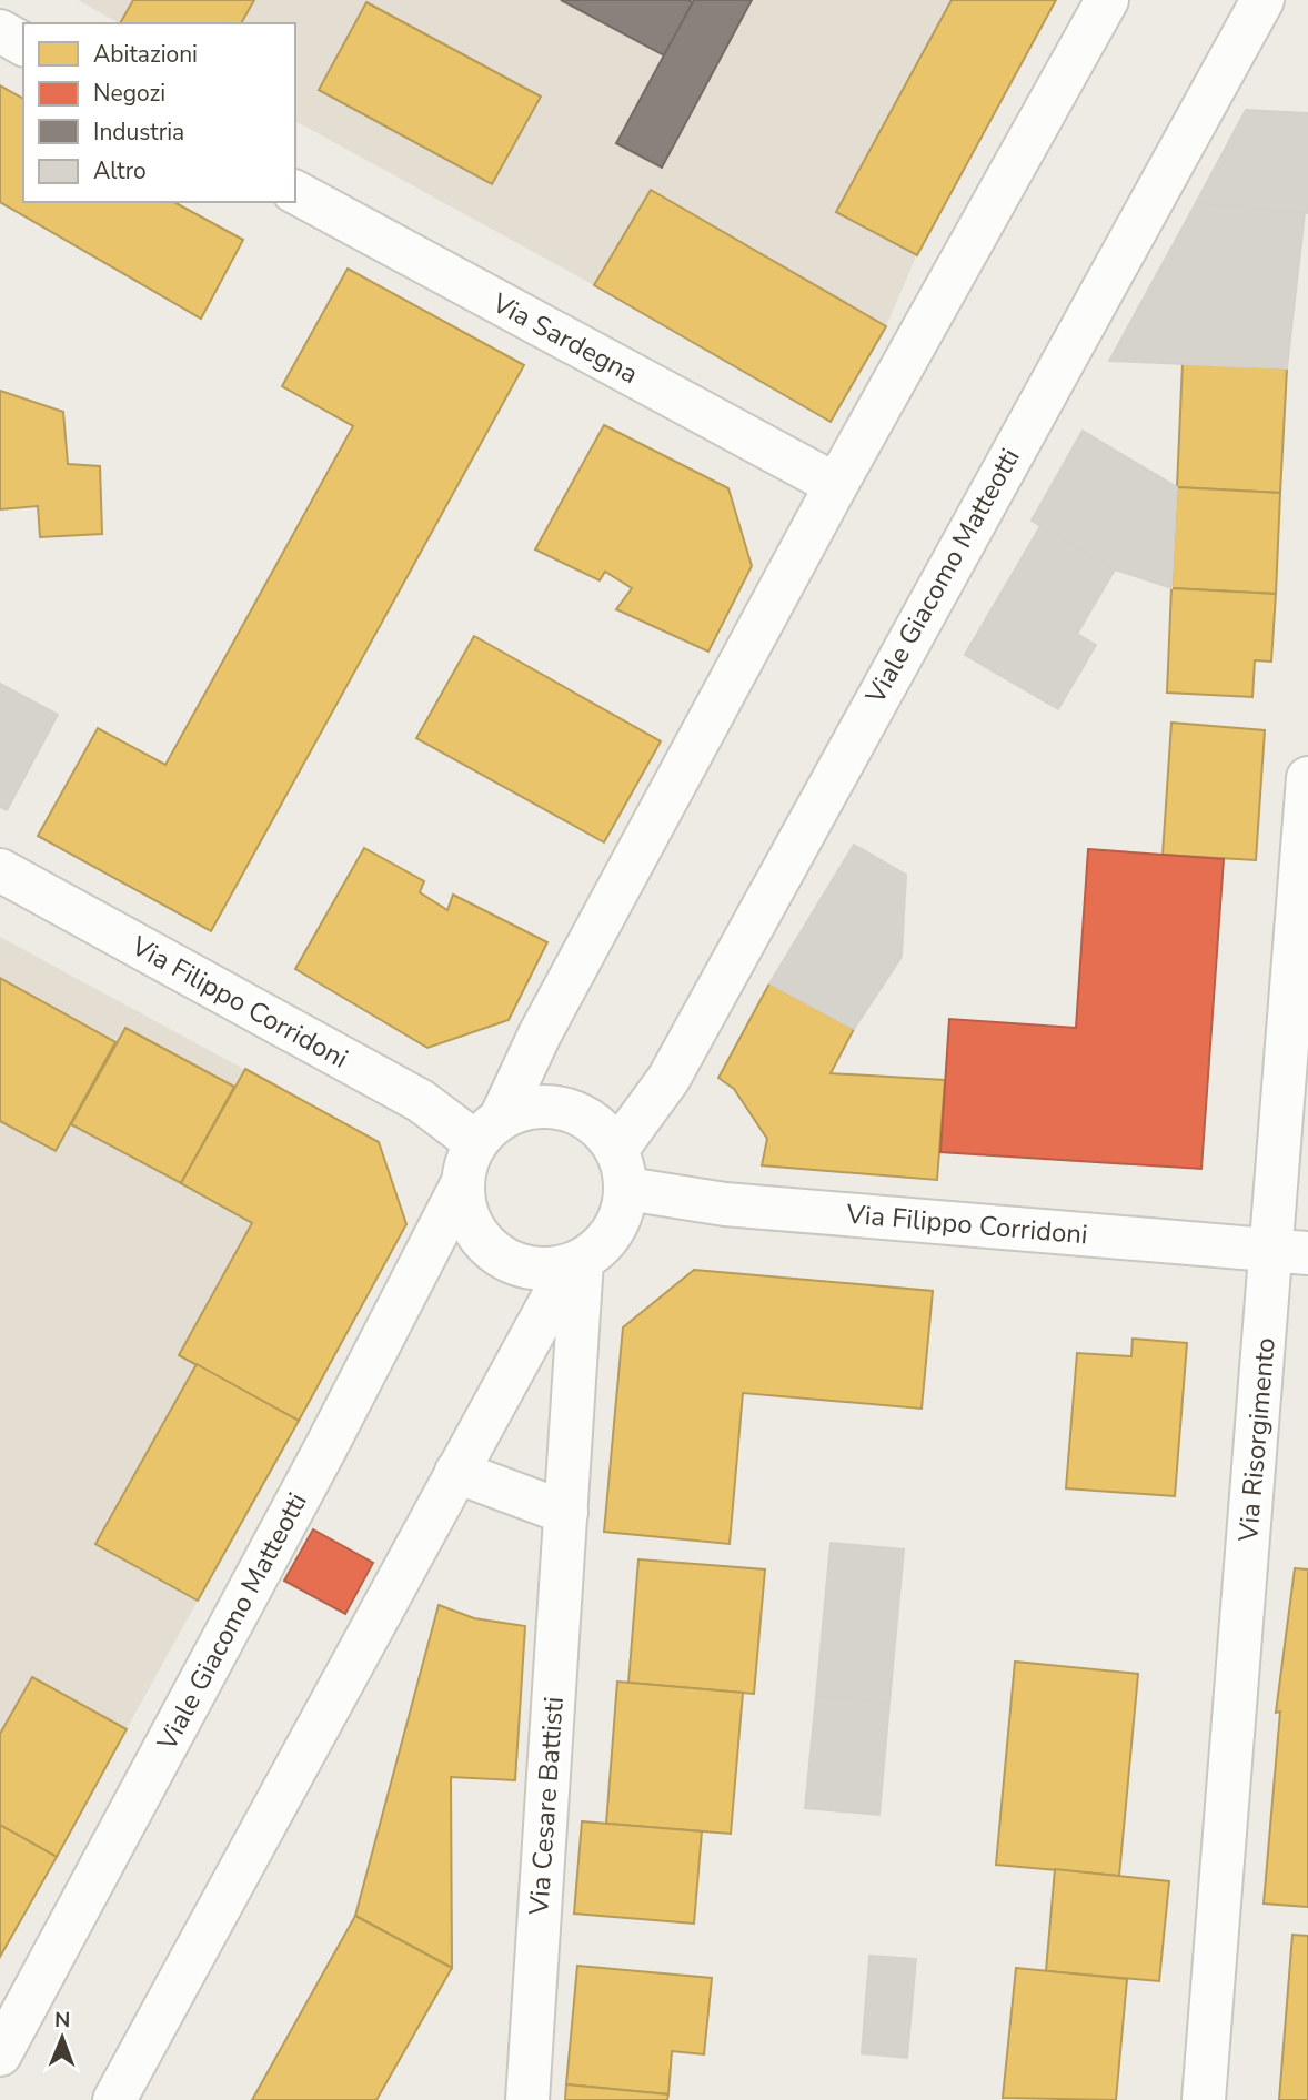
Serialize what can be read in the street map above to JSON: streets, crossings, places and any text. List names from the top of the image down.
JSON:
{
  "streets": {
    "street": [
      "Via Sardegna",
      "Viale Giacomo Matteotti",
      "Via Filippo Corridoni",
      "Via Risorgimento",
      "Via Cesare Battisti"
    ]
  },
  "crossings": [
    ["Viale Giacomo Matteotti", "Via Filippo Corridoni"],
    ["Viale Giacomo Matteotti", "Via Cesare Battisti"],
    ["Via Filippo Corridoni", "Via Risorgimento"],
    ["Via Filippo Corridoni", "Via Cesare Battisti"]
  ],
  "legend": [
    "Abitazioni",
    "Negozi",
    "Industria",
    "Altro"
  ],
  "north": "top"
}
